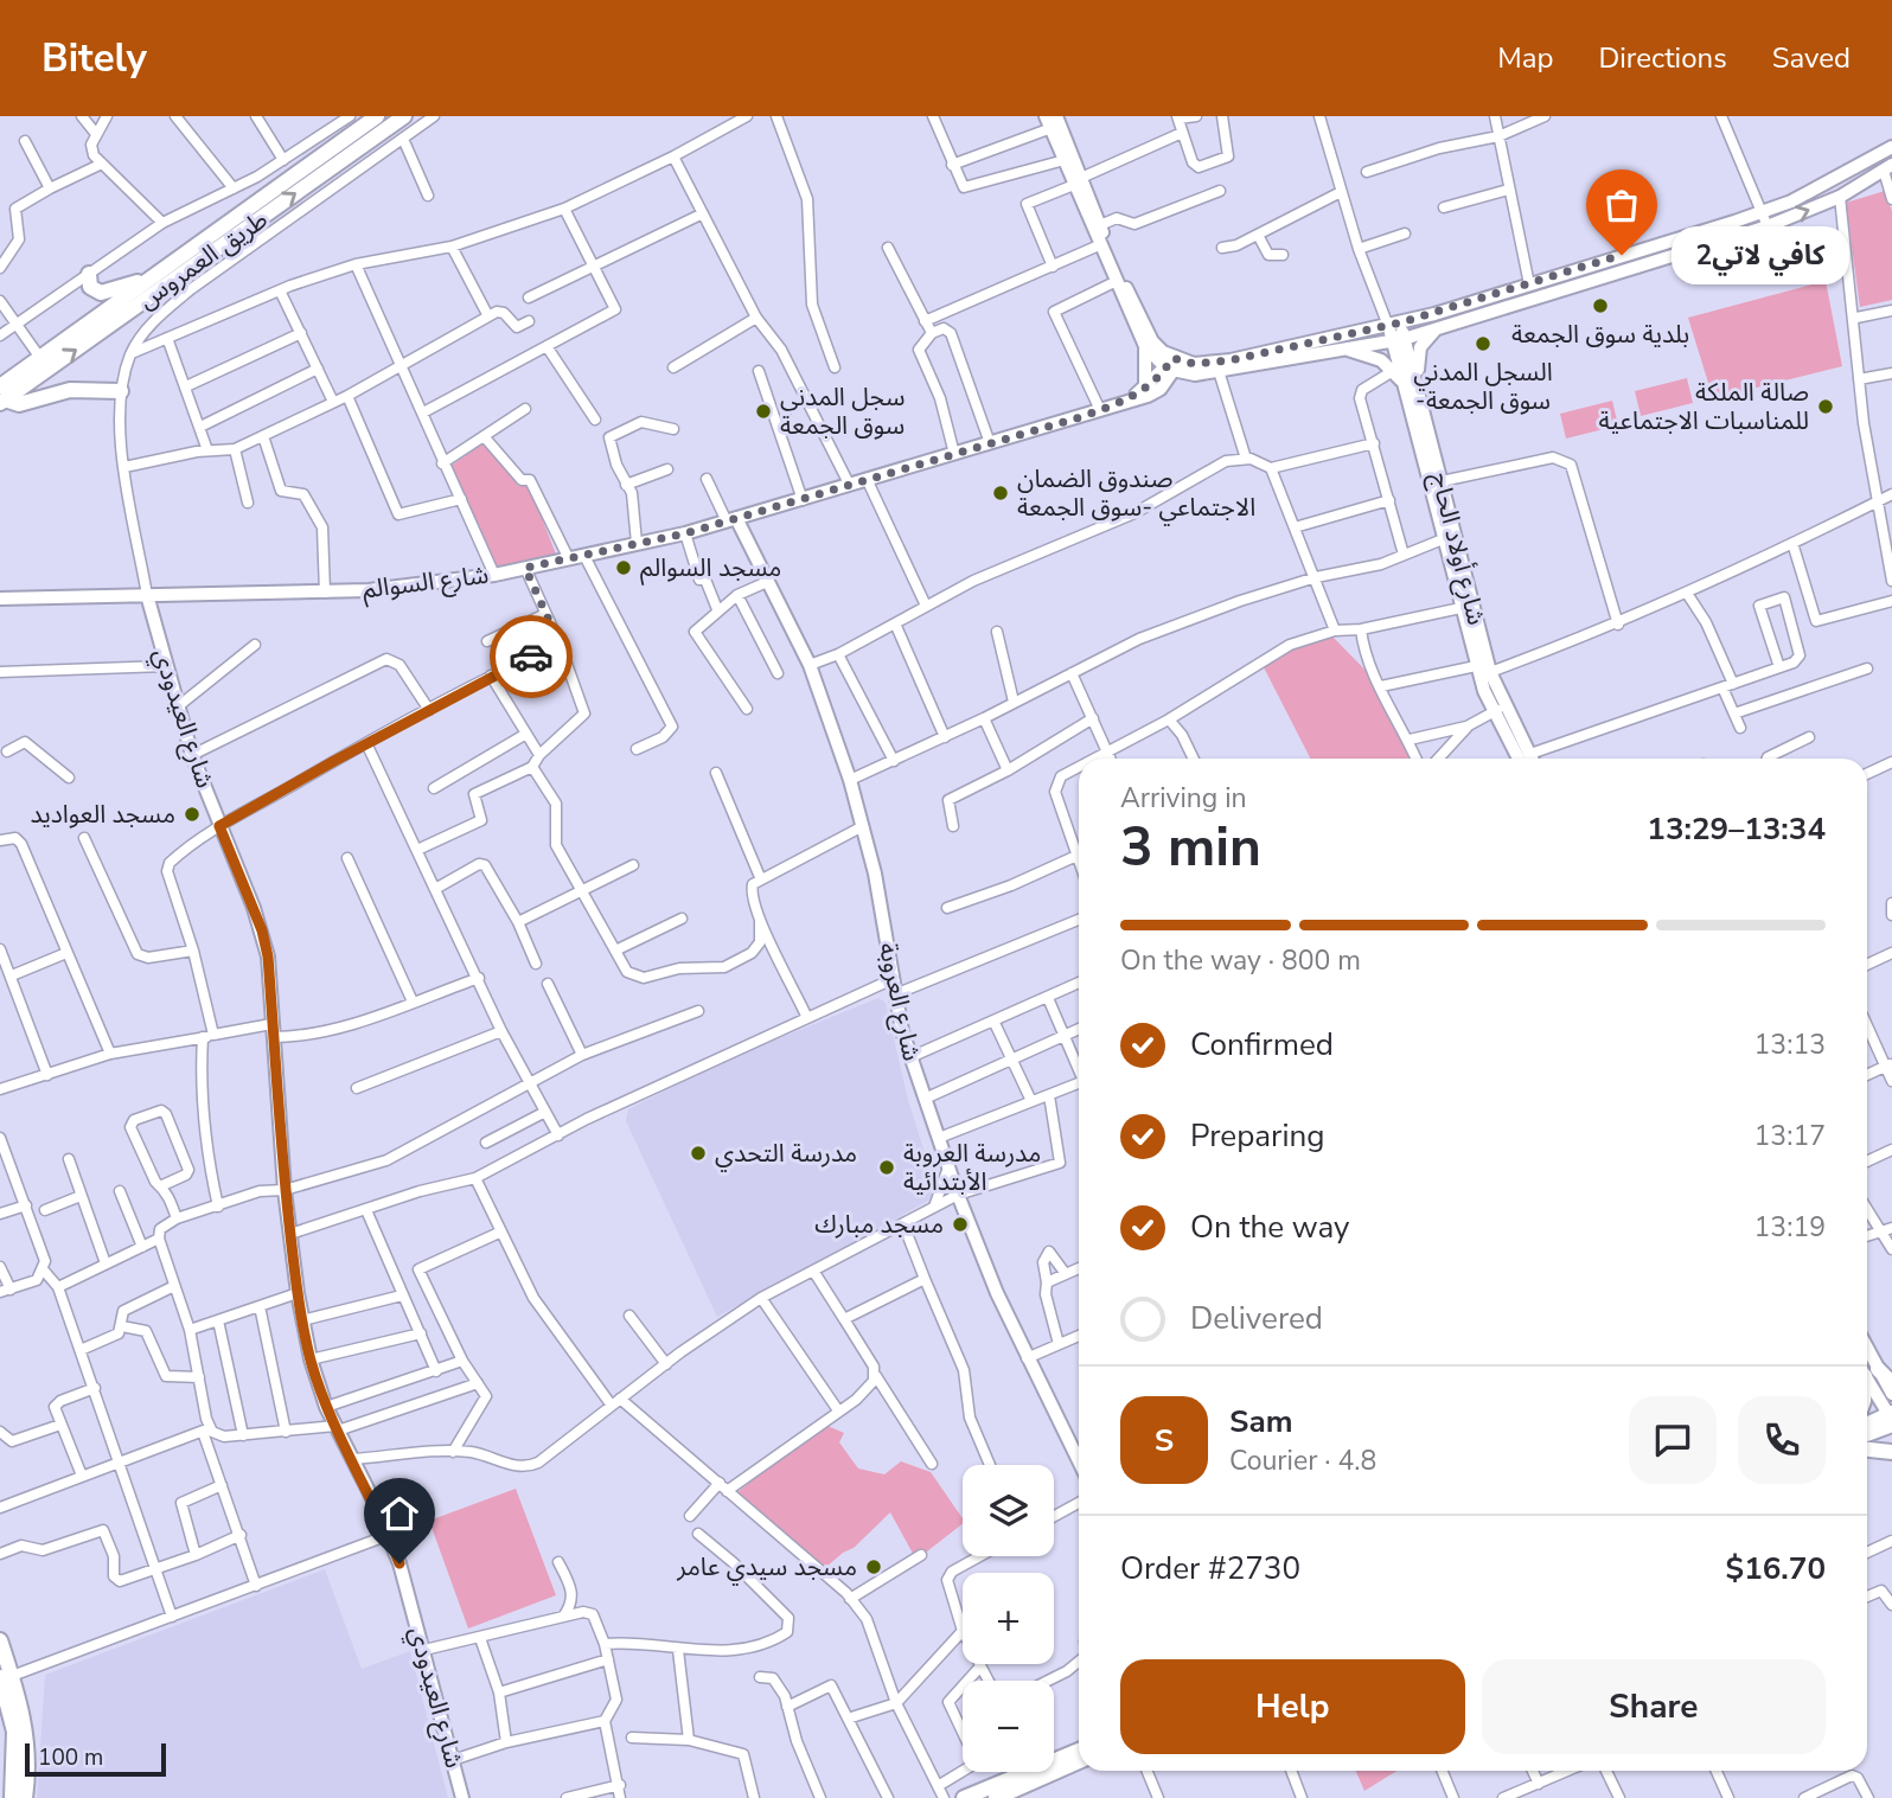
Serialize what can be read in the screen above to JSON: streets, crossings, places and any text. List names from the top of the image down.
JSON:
{
  "streets": {
    "main road": [
      "طريق العمروس",
      "شارع أولاد الحاج",
      "شارع السوالم",
      "شارع العيدودي",
      "شارع العروبة"
    ]
  },
  "crossings": [
    ["شارع السوالم", "شارع العيدودي"],
    ["شارع السوالم", "شارع العروبة"]
  ],
  "places": [
    "كافي لاتي2",
    "بلدية سوق الجمعة",
    "السجل المدني -سوق الجمعة",
    "صالة الملكة للمناسبات الاجتماعية",
    "سجل المدني سوق الجمعة",
    "صندوق الضمان الاجتماعي -سوق الجمعة",
    "مسجد السوالم",
    "مسجد العواديد",
    "مدرسة التحدي",
    "مدرسة العروبة الأبتدائية",
    "مسجد مبارك",
    "مسجد سيدي عامر"
  ],
  "scale_bar": "100 m",
  "page": {
    "header": "Bitely",
    "nav": ["Map", "Directions", "Saved"],
    "bubble": "كافي لاتي2",
    "heading": ["3 min", "Arriving in", "13:29–13:34"],
    "panel": [
      "Sam",
      "Courier · 4.8",
      "Order #2730",
      "$16.70"
    ],
    "bar": "On the way · 800 m",
    "list": [
      ["Confirmed", "13:13"],
      ["Preparing", "13:17"],
      ["On the way", "13:19"],
      "Delivered"
    ],
    "round": "S",
    "map_buttons": ["+", "−"],
    "buttons": ["Help", "Share"],
    "scale": "100 m"
  }
}
